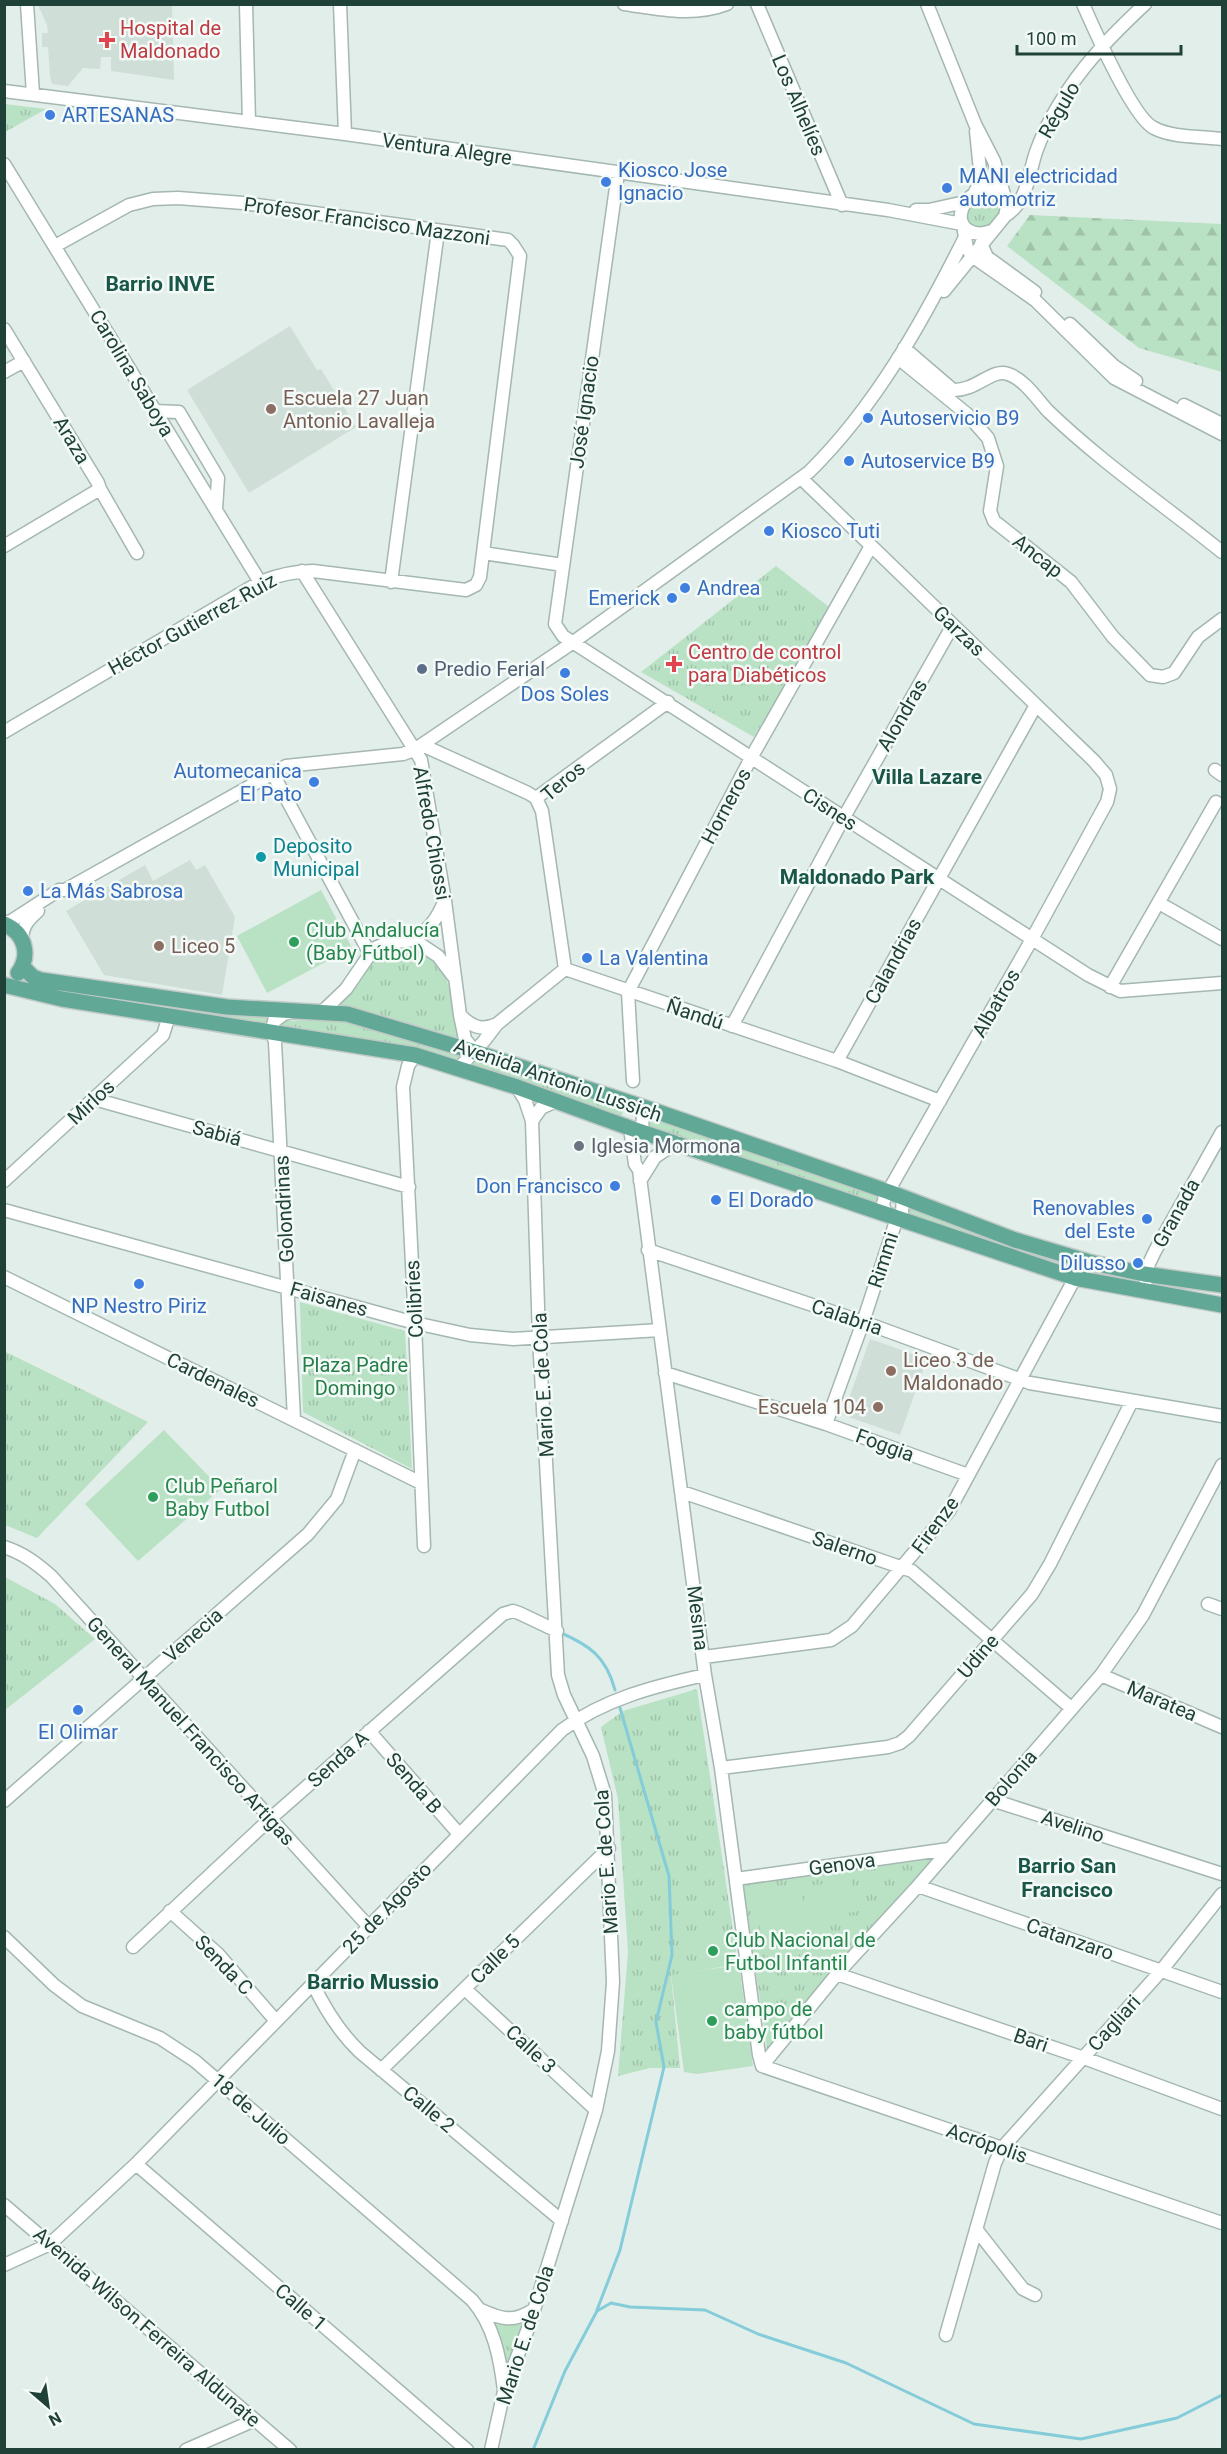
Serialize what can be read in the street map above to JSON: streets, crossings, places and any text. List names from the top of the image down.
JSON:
{
  "streets": {
    "main road": ["Avenida Antonio Lussich"],
    "street": [
      "Los Alhelíes",
      "Régulo",
      "Ventura Alegre",
      "Profesor Francisco Mazzoni",
      "Carolina Saboya",
      "José Ignacio",
      "Araza",
      "Ancap",
      "Héctor Gutierrez Ruiz",
      "Garzas",
      "Alondras",
      "Teros",
      "Horneros",
      "Cisnes",
      "Alfredo Chiossi",
      "Calandrias",
      "Albatros",
      "Ñandú",
      "Mirlos",
      "Sabiá",
      "Golondrinas",
      "Granada",
      "Rimmi",
      "Faisanes",
      "Colibríes",
      "Calabria",
      "Cardenales",
      "Mario E. de Cola",
      "Foggia",
      "Firenze",
      "Salerno",
      "Mesina",
      "Venecia",
      "Udine",
      "Maratea",
      "General Manuel Francisco Artigas",
      "Senda A",
      "Bolonia",
      "Senda B",
      "Avelino",
      "Genova",
      "25 de Agosto",
      "Catanzaro",
      "Calle 5",
      "Senda C",
      "Cagliari",
      "Bari",
      "Calle 3",
      "18 de Julio",
      "Calle 2",
      "Acrópolis",
      "Calle 1",
      "Avenida Wilson Ferreira Aldunate"
    ]
  },
  "crossings": [
    ["Los Alhelíes", "Ventura Alegre"],
    ["Régulo", "Ventura Alegre"],
    ["Ventura Alegre", "José Ignacio"],
    ["Profesor Francisco Mazzoni", "Carolina Saboya"],
    ["Profesor Francisco Mazzoni", "Héctor Gutierrez Ruiz"],
    ["Carolina Saboya", "Héctor Gutierrez Ruiz"],
    ["José Ignacio", "Cisnes"],
    ["Héctor Gutierrez Ruiz", "Alfredo Chiossi"],
    ["Garzas", "Alondras"],
    ["Garzas", "Horneros"],
    ["Garzas", "Calandrias"],
    ["Garzas", "Albatros"],
    ["Alondras", "Cisnes"],
    ["Alondras", "Ñandú"],
    ["Teros", "Cisnes"],
    ["Teros", "Ñandú"],
    ["Horneros", "Cisnes"],
    ["Horneros", "Ñandú"],
    ["Cisnes", "Calandrias"],
    ["Cisnes", "Albatros"],
    ["Alfredo Chiossi", "Avenida Antonio Lussich"],
    ["Calandrias", "Ñandú"],
    ["Albatros", "Ñandú"],
    ["Albatros", "Avenida Antonio Lussich"],
    ["Albatros", "Rimmi"],
    ["Avenida Antonio Lussich", "Mirlos"],
    ["Avenida Antonio Lussich", "Golondrinas"],
    ["Avenida Antonio Lussich", "Granada"],
    ["Avenida Antonio Lussich", "Rimmi"],
    ["Avenida Antonio Lussich", "Colibríes"],
    ["Avenida Antonio Lussich", "Mario E. de Cola"],
    ["Avenida Antonio Lussich", "Firenze"],
    ["Avenida Antonio Lussich", "Mesina"],
    ["Mirlos", "Sabiá"],
    ["Sabiá", "Golondrinas"],
    ["Sabiá", "Colibríes"],
    ["Golondrinas", "Faisanes"],
    ["Golondrinas", "Cardenales"],
    ["Rimmi", "Calabria"],
    ["Rimmi", "Foggia"],
    ["Faisanes", "Colibríes"],
    ["Faisanes", "Mario E. de Cola"],
    ["Faisanes", "Mesina"],
    ["Colibríes", "Cardenales"],
    ["Calabria", "Firenze"],
    ["Calabria", "Mesina"],
    ["Calabria", "Udine"],
    ["Cardenales", "Venecia"],
    ["Mario E. de Cola", "Senda A"],
    ["Mario E. de Cola", "25 de Agosto"],
    ["Mario E. de Cola", "Calle 5"],
    ["Mario E. de Cola", "Calle 3"],
    ["Mario E. de Cola", "18 de Julio"],
    ["Mario E. de Cola", "Calle 2"],
    ["Foggia", "Firenze"],
    ["Foggia", "Mesina"],
    ["Firenze", "Salerno"],
    ["Firenze", "Mesina"],
    ["Salerno", "Mesina"],
    ["Salerno", "Udine"],
    ["Salerno", "Bolonia"],
    ["Mesina", "Udine"],
    ["Mesina", "Bolonia"],
    ["Mesina", "Genova"],
    ["Mesina", "25 de Agosto"],
    ["Mesina", "Acrópolis"],
    ["Venecia", "General Manuel Francisco Artigas"],
    ["Maratea", "Bolonia"],
    ["General Manuel Francisco Artigas", "Senda A"],
    ["General Manuel Francisco Artigas", "25 de Agosto"],
    ["Senda A", "Senda B"],
    ["Senda A", "Senda C"],
    ["Bolonia", "Avelino"],
    ["Bolonia", "Genova"],
    ["Bolonia", "Catanzaro"],
    ["Bolonia", "Bari"],
    ["Bolonia", "Acrópolis"],
    ["Senda B", "25 de Agosto"],
    ["25 de Agosto", "Senda C"],
    ["25 de Agosto", "18 de Julio"],
    ["25 de Agosto", "Calle 2"],
    ["25 de Agosto", "Calle 1"],
    ["25 de Agosto", "Avenida Wilson Ferreira Aldunate"],
    ["Catanzaro", "Cagliari"],
    ["Calle 5", "Calle 3"],
    ["Calle 5", "Calle 2"],
    ["Cagliari", "Bari"],
    ["Cagliari", "Acrópolis"]
  ],
  "districts": [
    "Barrio INVE",
    "Villa Lazare",
    "Maldonado Park",
    "Barrio San Francisco",
    "Barrio Mussio"
  ],
  "parks": ["Plaza Padre Domingo"],
  "places": {
    "health": ["Hospital de Maldonado", "Centro de control para Diabéticos"],
    "other": [
      "ARTESANAS",
      "Kiosco Jose Ignacio",
      "MANI electricidad automotriz",
      "Escuela 27 Juan Antonio Lavalleja",
      "Autoservicio B9",
      "Autoservice B9",
      "Kiosco Tuti",
      "Andrea",
      "Emerick",
      "Predio Ferial",
      "Dos Soles",
      "Automecanica El Pato",
      "Deposito Municipal",
      "La Más Sabrosa",
      "Club Andalucía (Baby Fútbol)",
      "Liceo 5",
      "La Valentina",
      "Iglesia Mormona",
      "Don Francisco",
      "El Dorado",
      "Renovables del Este",
      "Dilusso",
      "NP Nestro Piriz",
      "Liceo 3 de Maldonado",
      "Escuela 104",
      "Club Peñarol Baby Futbol",
      "El Olimar",
      "Club Nacional de Futbol Infantil",
      "campo de baby fútbol"
    ]
  },
  "scale_bar": "100 m",
  "north": "bottom right"
}
